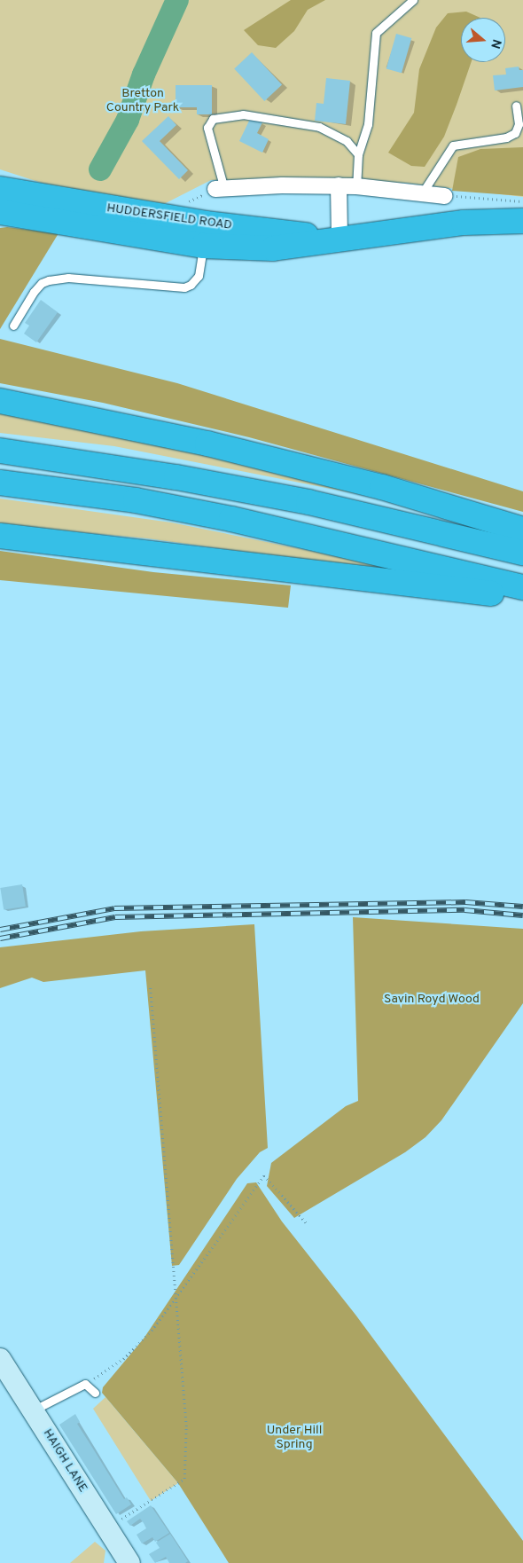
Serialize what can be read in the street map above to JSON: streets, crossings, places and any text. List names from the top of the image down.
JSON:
{
  "streets": {
    "highway": ["HUDDERSFIELD ROAD"],
    "street": ["HAIGH LANE"]
  },
  "parks": ["Bretton Country Park", "Savin Royd Wood", "Under Hill Spring"],
  "north": "right"
}
